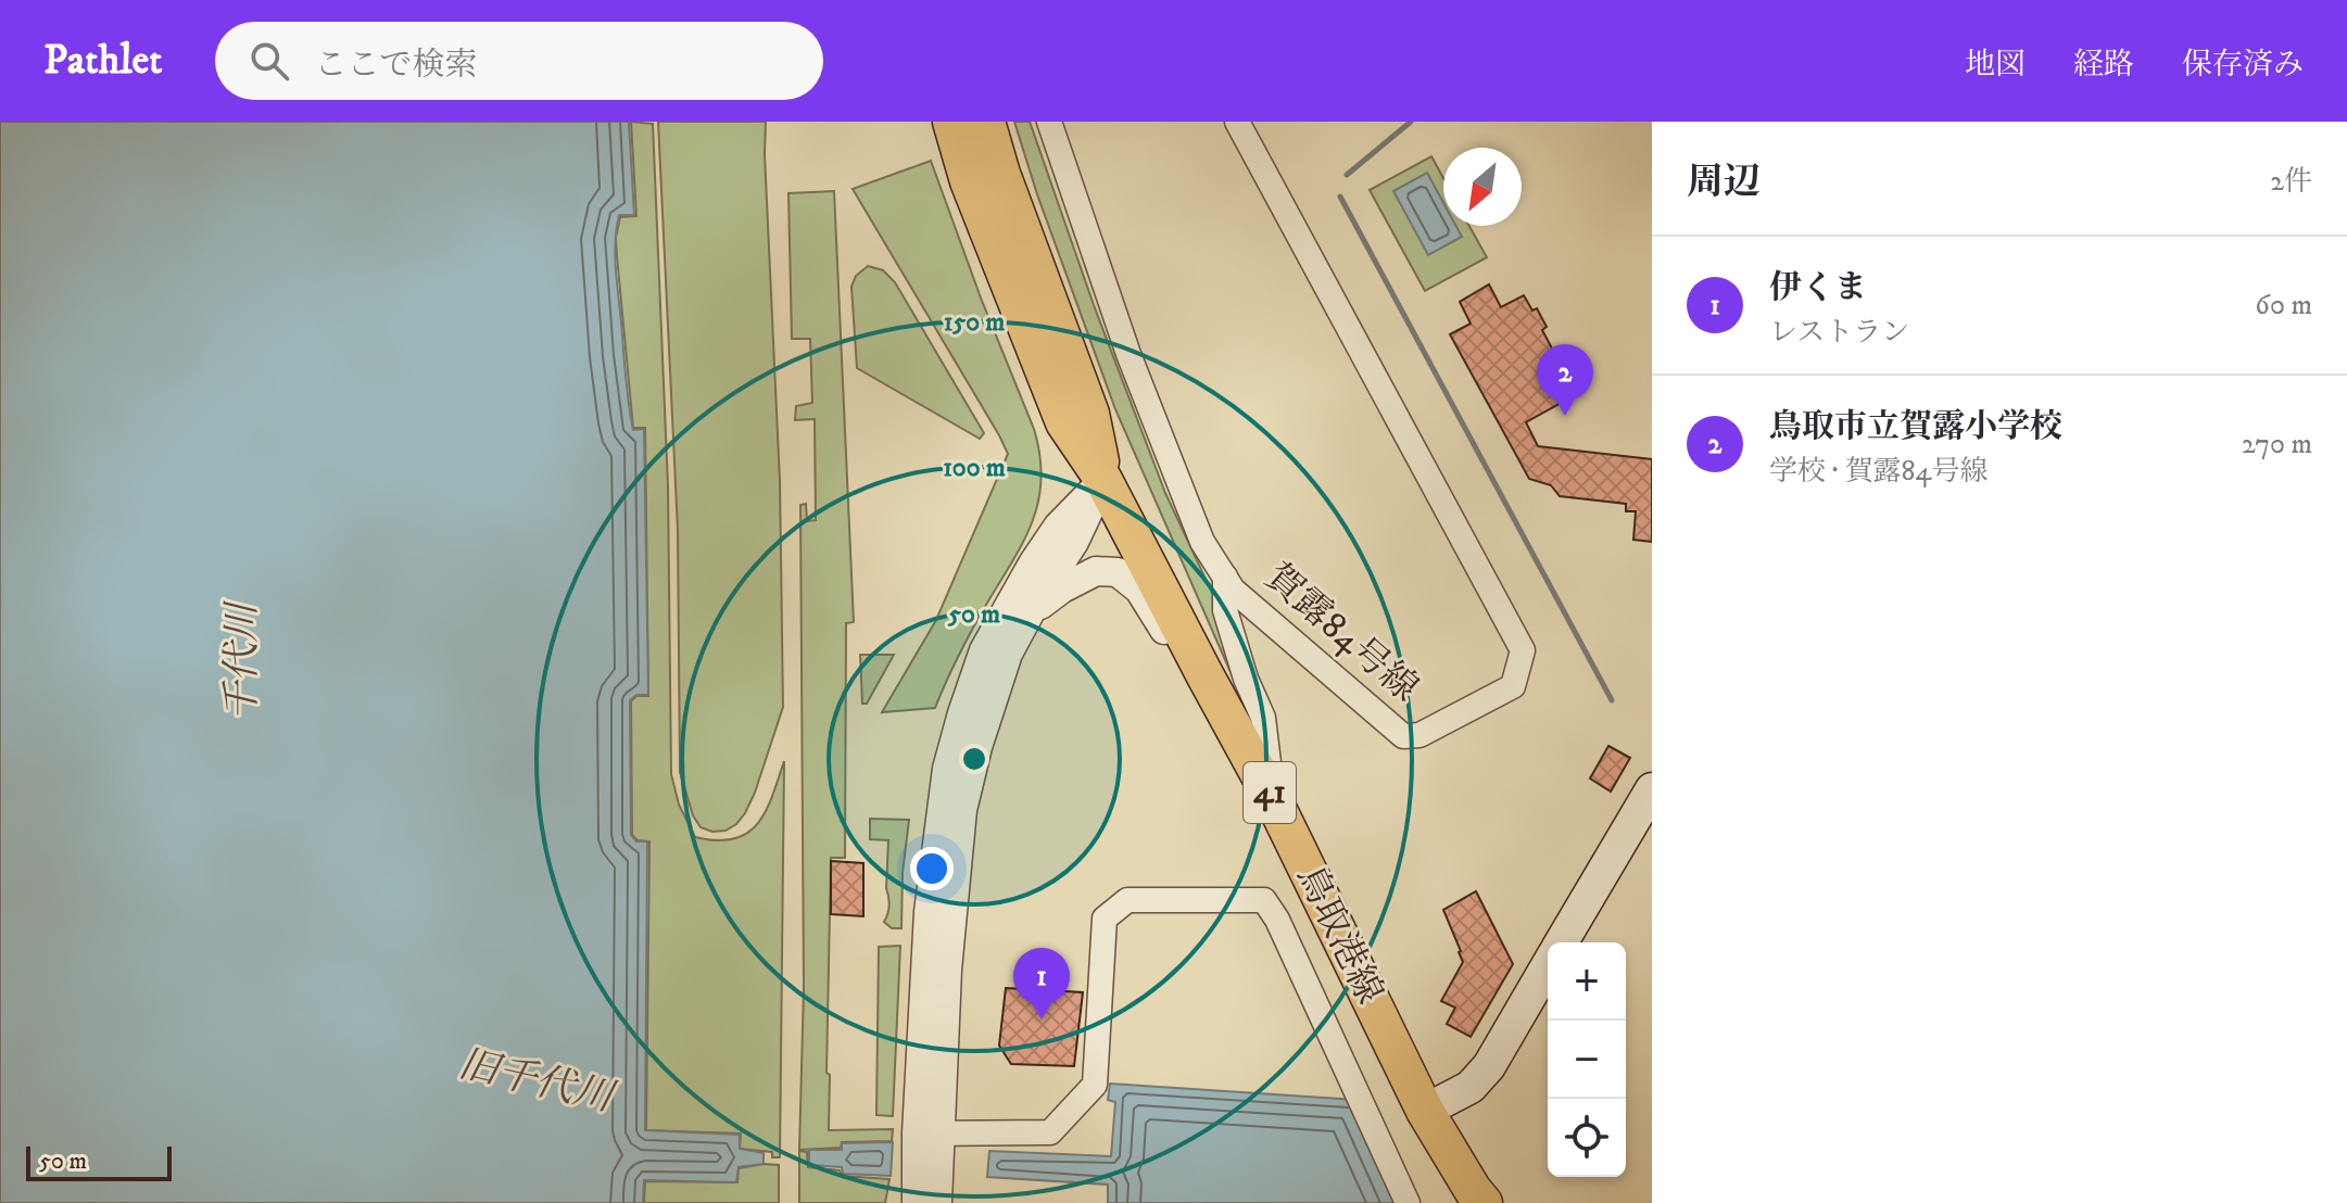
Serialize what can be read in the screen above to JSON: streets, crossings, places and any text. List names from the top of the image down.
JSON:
{
  "streets": {
    "main road": ["41", "鳥取港線"],
    "street": ["賀露84号線"]
  },
  "water": ["千代川", "旧千代川"],
  "scale_bar": "50 m",
  "north": "bottom left",
  "page": {
    "header": "Pathlet",
    "search": "ここで検索",
    "nav": ["地図", "経路", "保存済み"],
    "heading": ["周辺", "2件"],
    "list": [
      {
        "mark": "1",
        "name": "伊くま",
        "note": "レストラン",
        "value": "60 m"
      },
      {
        "mark": "2",
        "name": "鳥取市立賀露小学校",
        "note": "学校 · 賀露84号線",
        "value": "270 m"
      }
    ],
    "pins": ["2", "1"],
    "map_buttons": ["+", "−"],
    "scale": "50 m"
  },
  "rings": ["150 m", "100 m", "50 m"]
}
